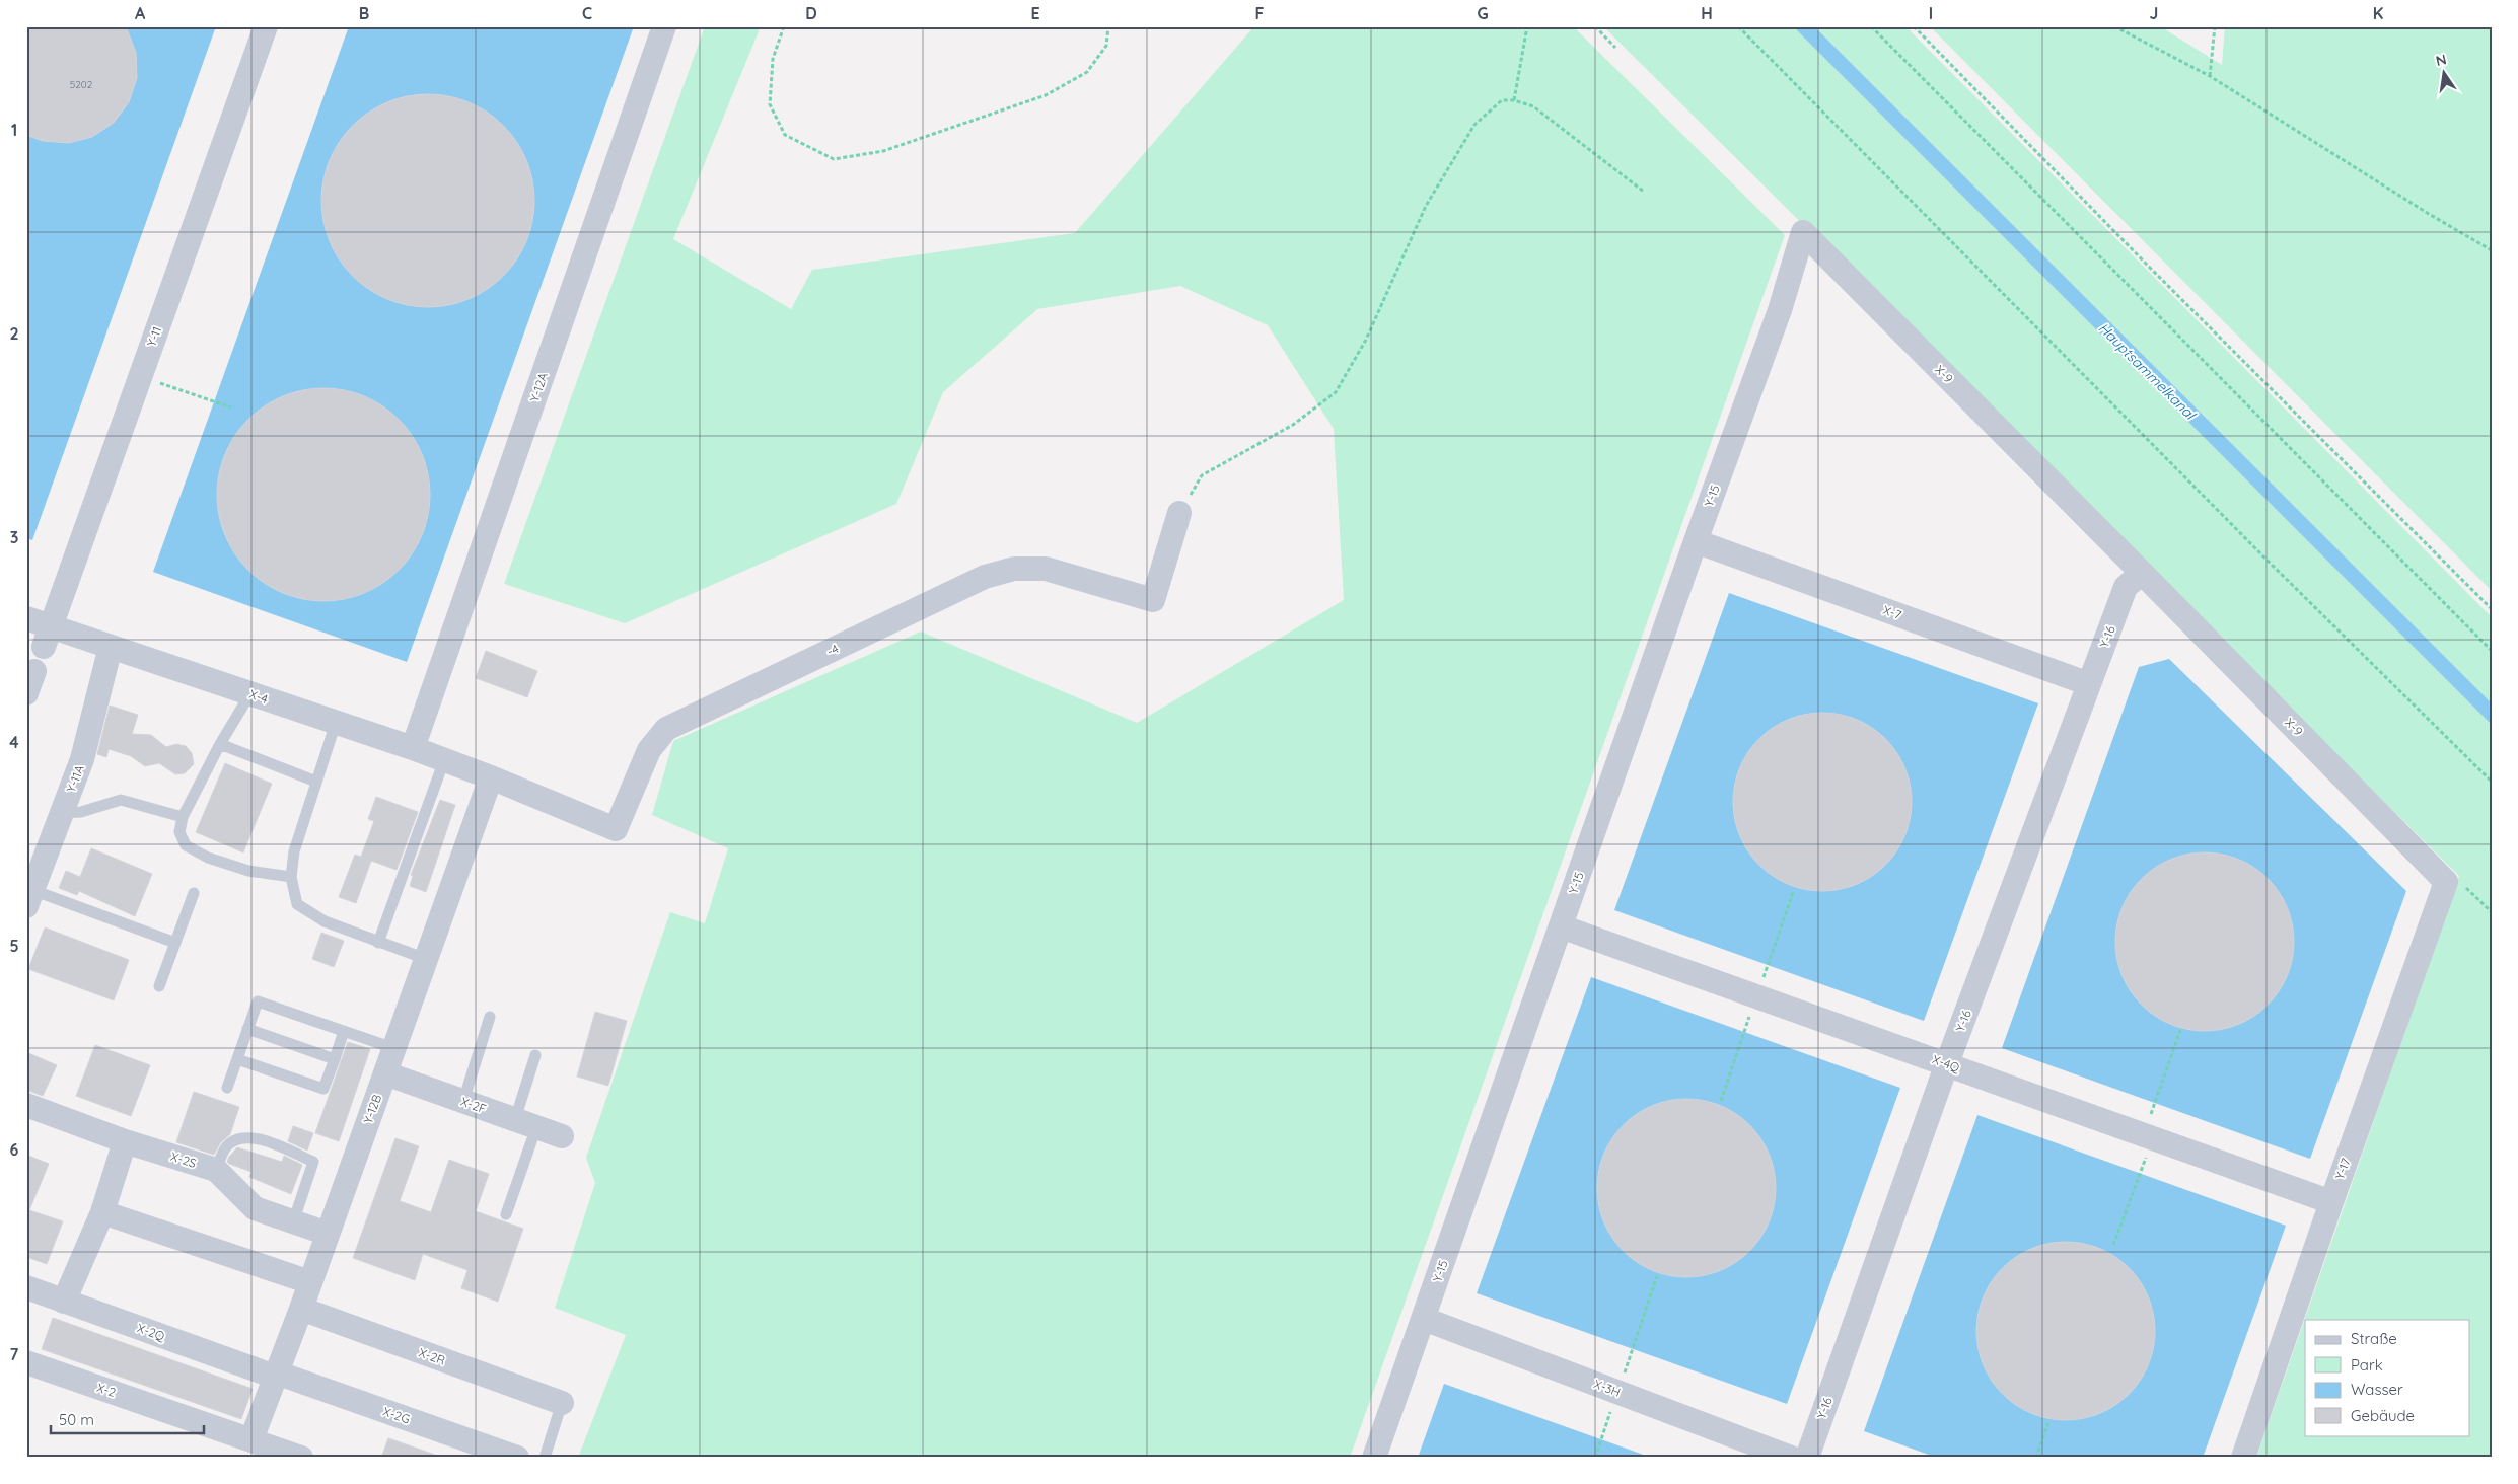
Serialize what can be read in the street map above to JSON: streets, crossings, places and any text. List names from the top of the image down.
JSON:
{
  "streets": {
    "street": [
      "Y-11",
      "X-9",
      "Y-12A",
      "Y-15",
      "X-7",
      "Y-16",
      "-4",
      "X-4",
      "Y-11A",
      "X-4Q",
      "X-2F",
      "Y-12B",
      "X-2S",
      "Y-17",
      "X-2Q",
      "X-2R",
      "X-3H",
      "X-2",
      "X-2G"
    ]
  },
  "crossings": [
    ["Y-11", "X-4"],
    ["X-9", "Y-15"],
    ["X-9", "Y-16"],
    ["X-9", "Y-17"],
    ["Y-12A", "X-4"],
    ["Y-15", "X-7"],
    ["Y-15", "X-4Q"],
    ["Y-15", "X-3H"],
    ["X-7", "Y-16"],
    ["Y-16", "X-4Q"],
    ["-4", "X-4"],
    ["-4", "Y-12B"],
    ["X-4", "Y-11A"],
    ["X-4", "Y-12B"],
    ["X-4Q", "Y-17"],
    ["X-2F", "Y-12B"],
    ["Y-12B", "X-2S"],
    ["Y-12B", "X-2Q"],
    ["Y-12B", "X-2R"],
    ["Y-12B", "X-2"],
    ["Y-12B", "X-2G"],
    ["X-2Q", "X-2G"]
  ],
  "water": ["Hauptsammelkanal"],
  "house_numbers": ["5202"],
  "legend": [
    "Straße",
    "Park",
    "Wasser",
    "Gebäude"
  ],
  "scale_bar": "50 m",
  "north": "top",
  "grid": {
    "columns": [
      "A",
      "B",
      "C",
      "D",
      "E",
      "F",
      "G",
      "H",
      "I",
      "J",
      "K"
    ],
    "rows": [
      "1",
      "2",
      "3",
      "4",
      "5",
      "6",
      "7"
    ]
  }
}
